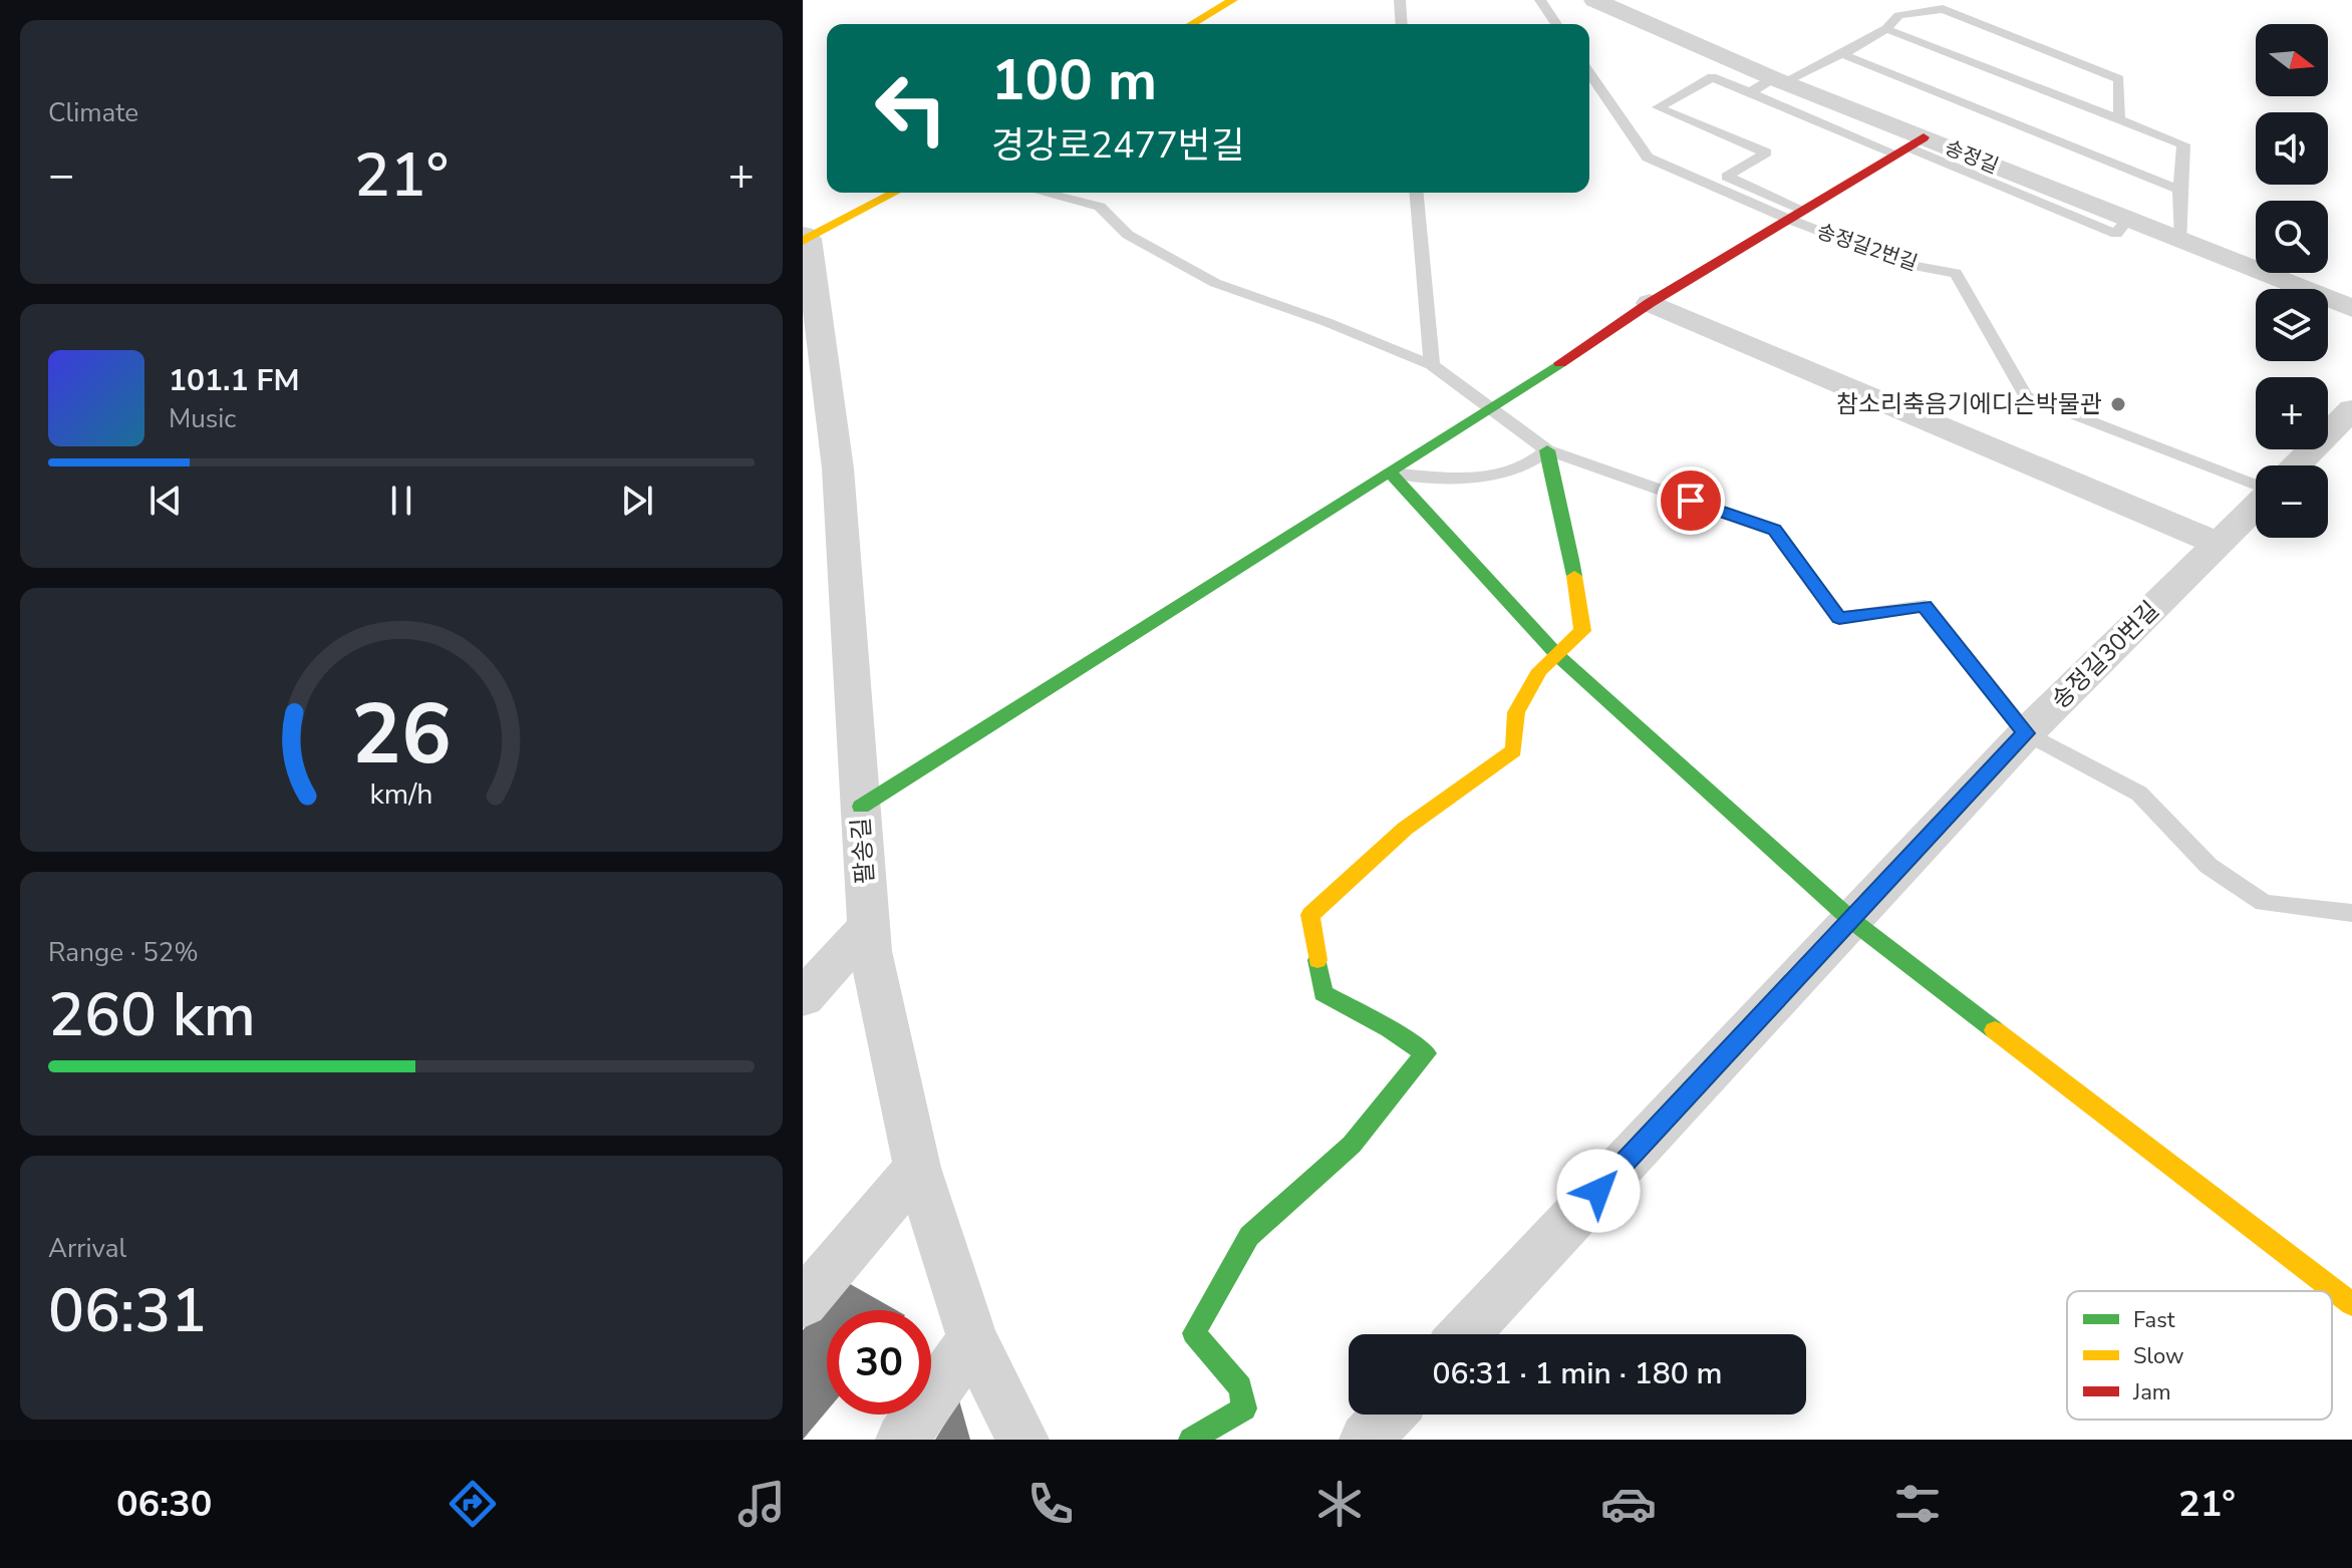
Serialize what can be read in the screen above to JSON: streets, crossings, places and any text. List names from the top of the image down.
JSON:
{
  "streets": {
    "street": ["송정길", "송정길30번길", "팔송길"],
    "lane": ["송정길2번길"]
  },
  "places": ["참소리축음기에디슨박물관"],
  "legend": ["Fast", "Slow", "Jam"],
  "north": "right",
  "page": {
    "tile": [
      "Climate",
      ["Range · 52%", "260 km"],
      ["Arrival", "06:31"]
    ],
    "map_buttons": ["+", "−"],
    "turn": ["100 m", "경강로2477번길"],
    "heat": ["−", "21°", "+"],
    "song": ["101.1 FM", "Music"],
    "limit": "30",
    "trip": "06:31 · 1 min · 180 m",
    "tabs": ["06:30", "21°"],
    "gauge": ["26", "km/h"]
  }
}
